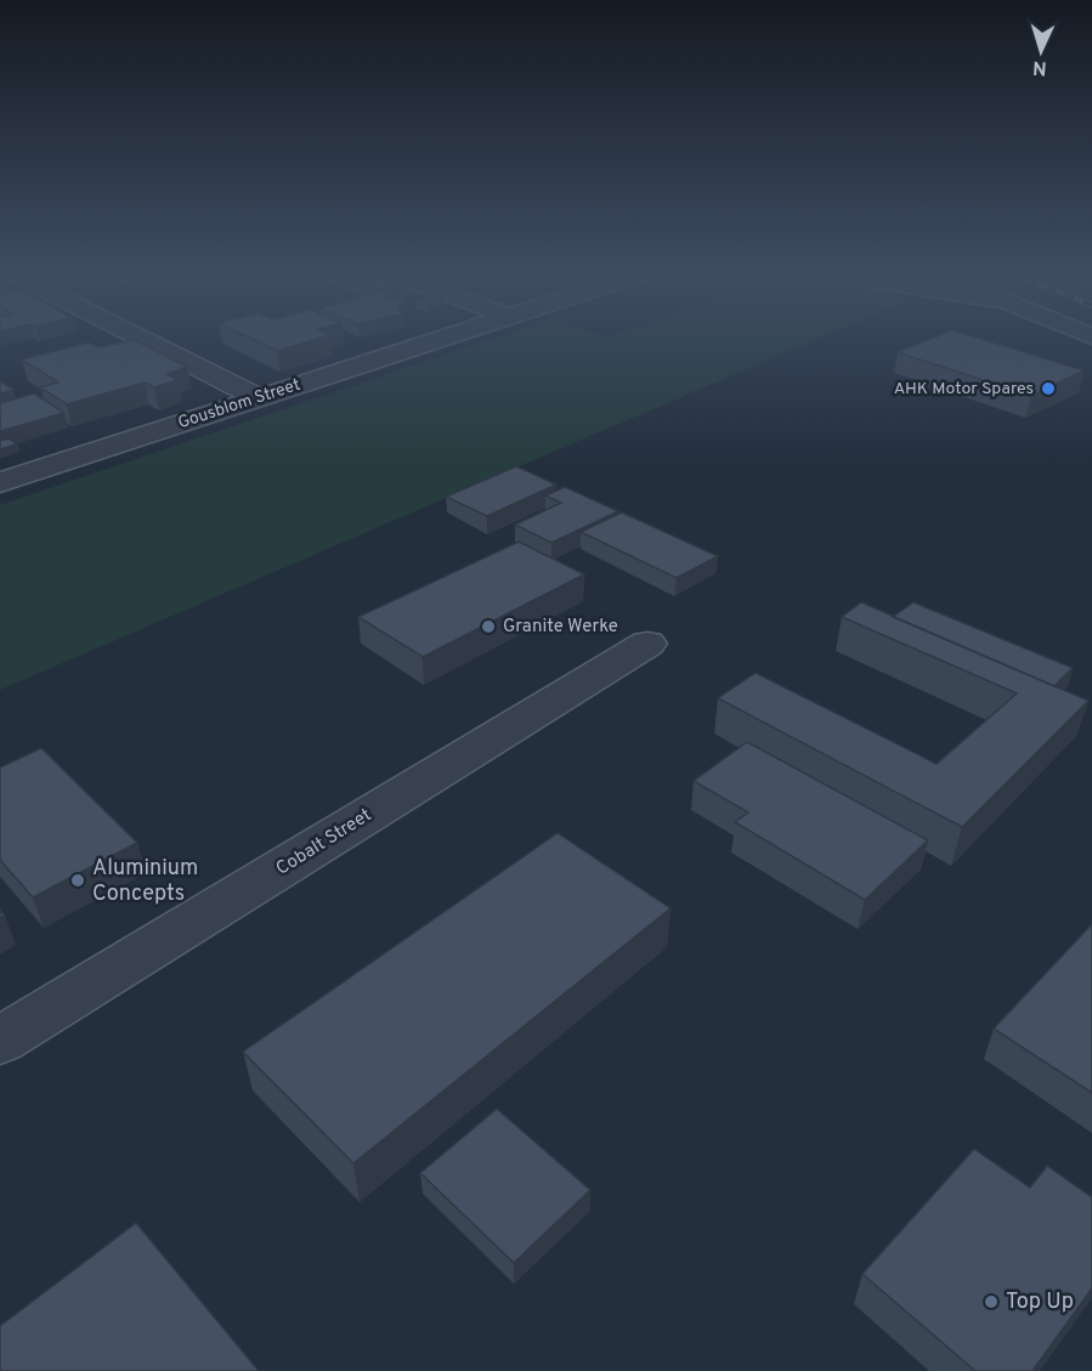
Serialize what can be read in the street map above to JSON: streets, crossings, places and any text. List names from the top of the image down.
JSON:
{
  "streets": {
    "street": ["Gousblom Street", "Cobalt Street"]
  },
  "places": [
    "AHK Motor Spares",
    "Granite Werke",
    "Aluminium Concepts",
    "Top Up"
  ],
  "north": "bottom"
}
